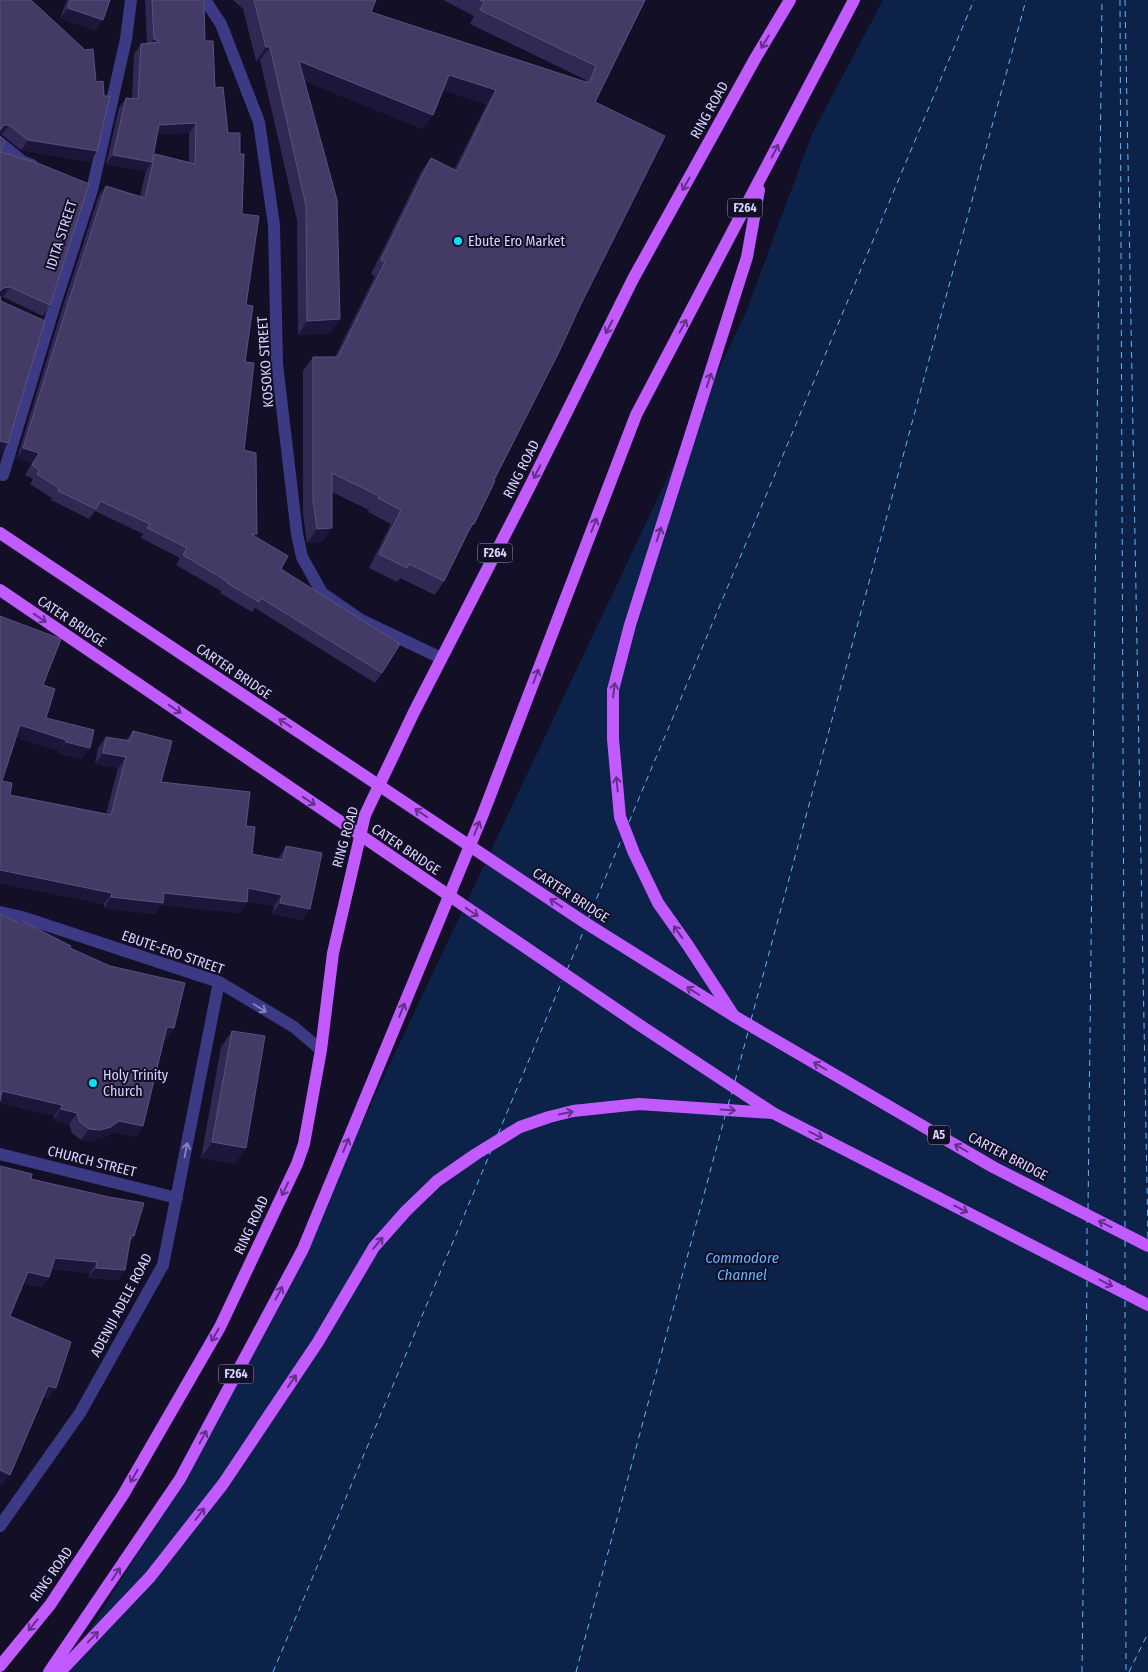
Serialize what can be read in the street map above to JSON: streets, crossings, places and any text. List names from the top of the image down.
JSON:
{
  "streets": {
    "main road": [
      "RING ROAD",
      "F264",
      "CATER BRIDGE",
      "CARTER BRIDGE",
      "A5"
    ],
    "street": [
      "IDITA STREET",
      "KOSOKO STREET",
      "EBUTE-ERO STREET",
      "CHURCH STREET",
      "ADENIJI ADELE ROAD"
    ]
  },
  "crossings": [
    ["RING ROAD", "KOSOKO STREET"],
    ["RING ROAD", "EBUTE-ERO STREET"],
    ["EBUTE-ERO STREET", "ADENIJI ADELE ROAD"],
    ["CHURCH STREET", "ADENIJI ADELE ROAD"]
  ],
  "one_way": ["CATER BRIDGE", "CARTER BRIDGE", "ADENIJI ADELE ROAD"],
  "water": ["Commodore Channel"],
  "places": ["Ebute Ero Market", "Holy Trinity Church"]
}
